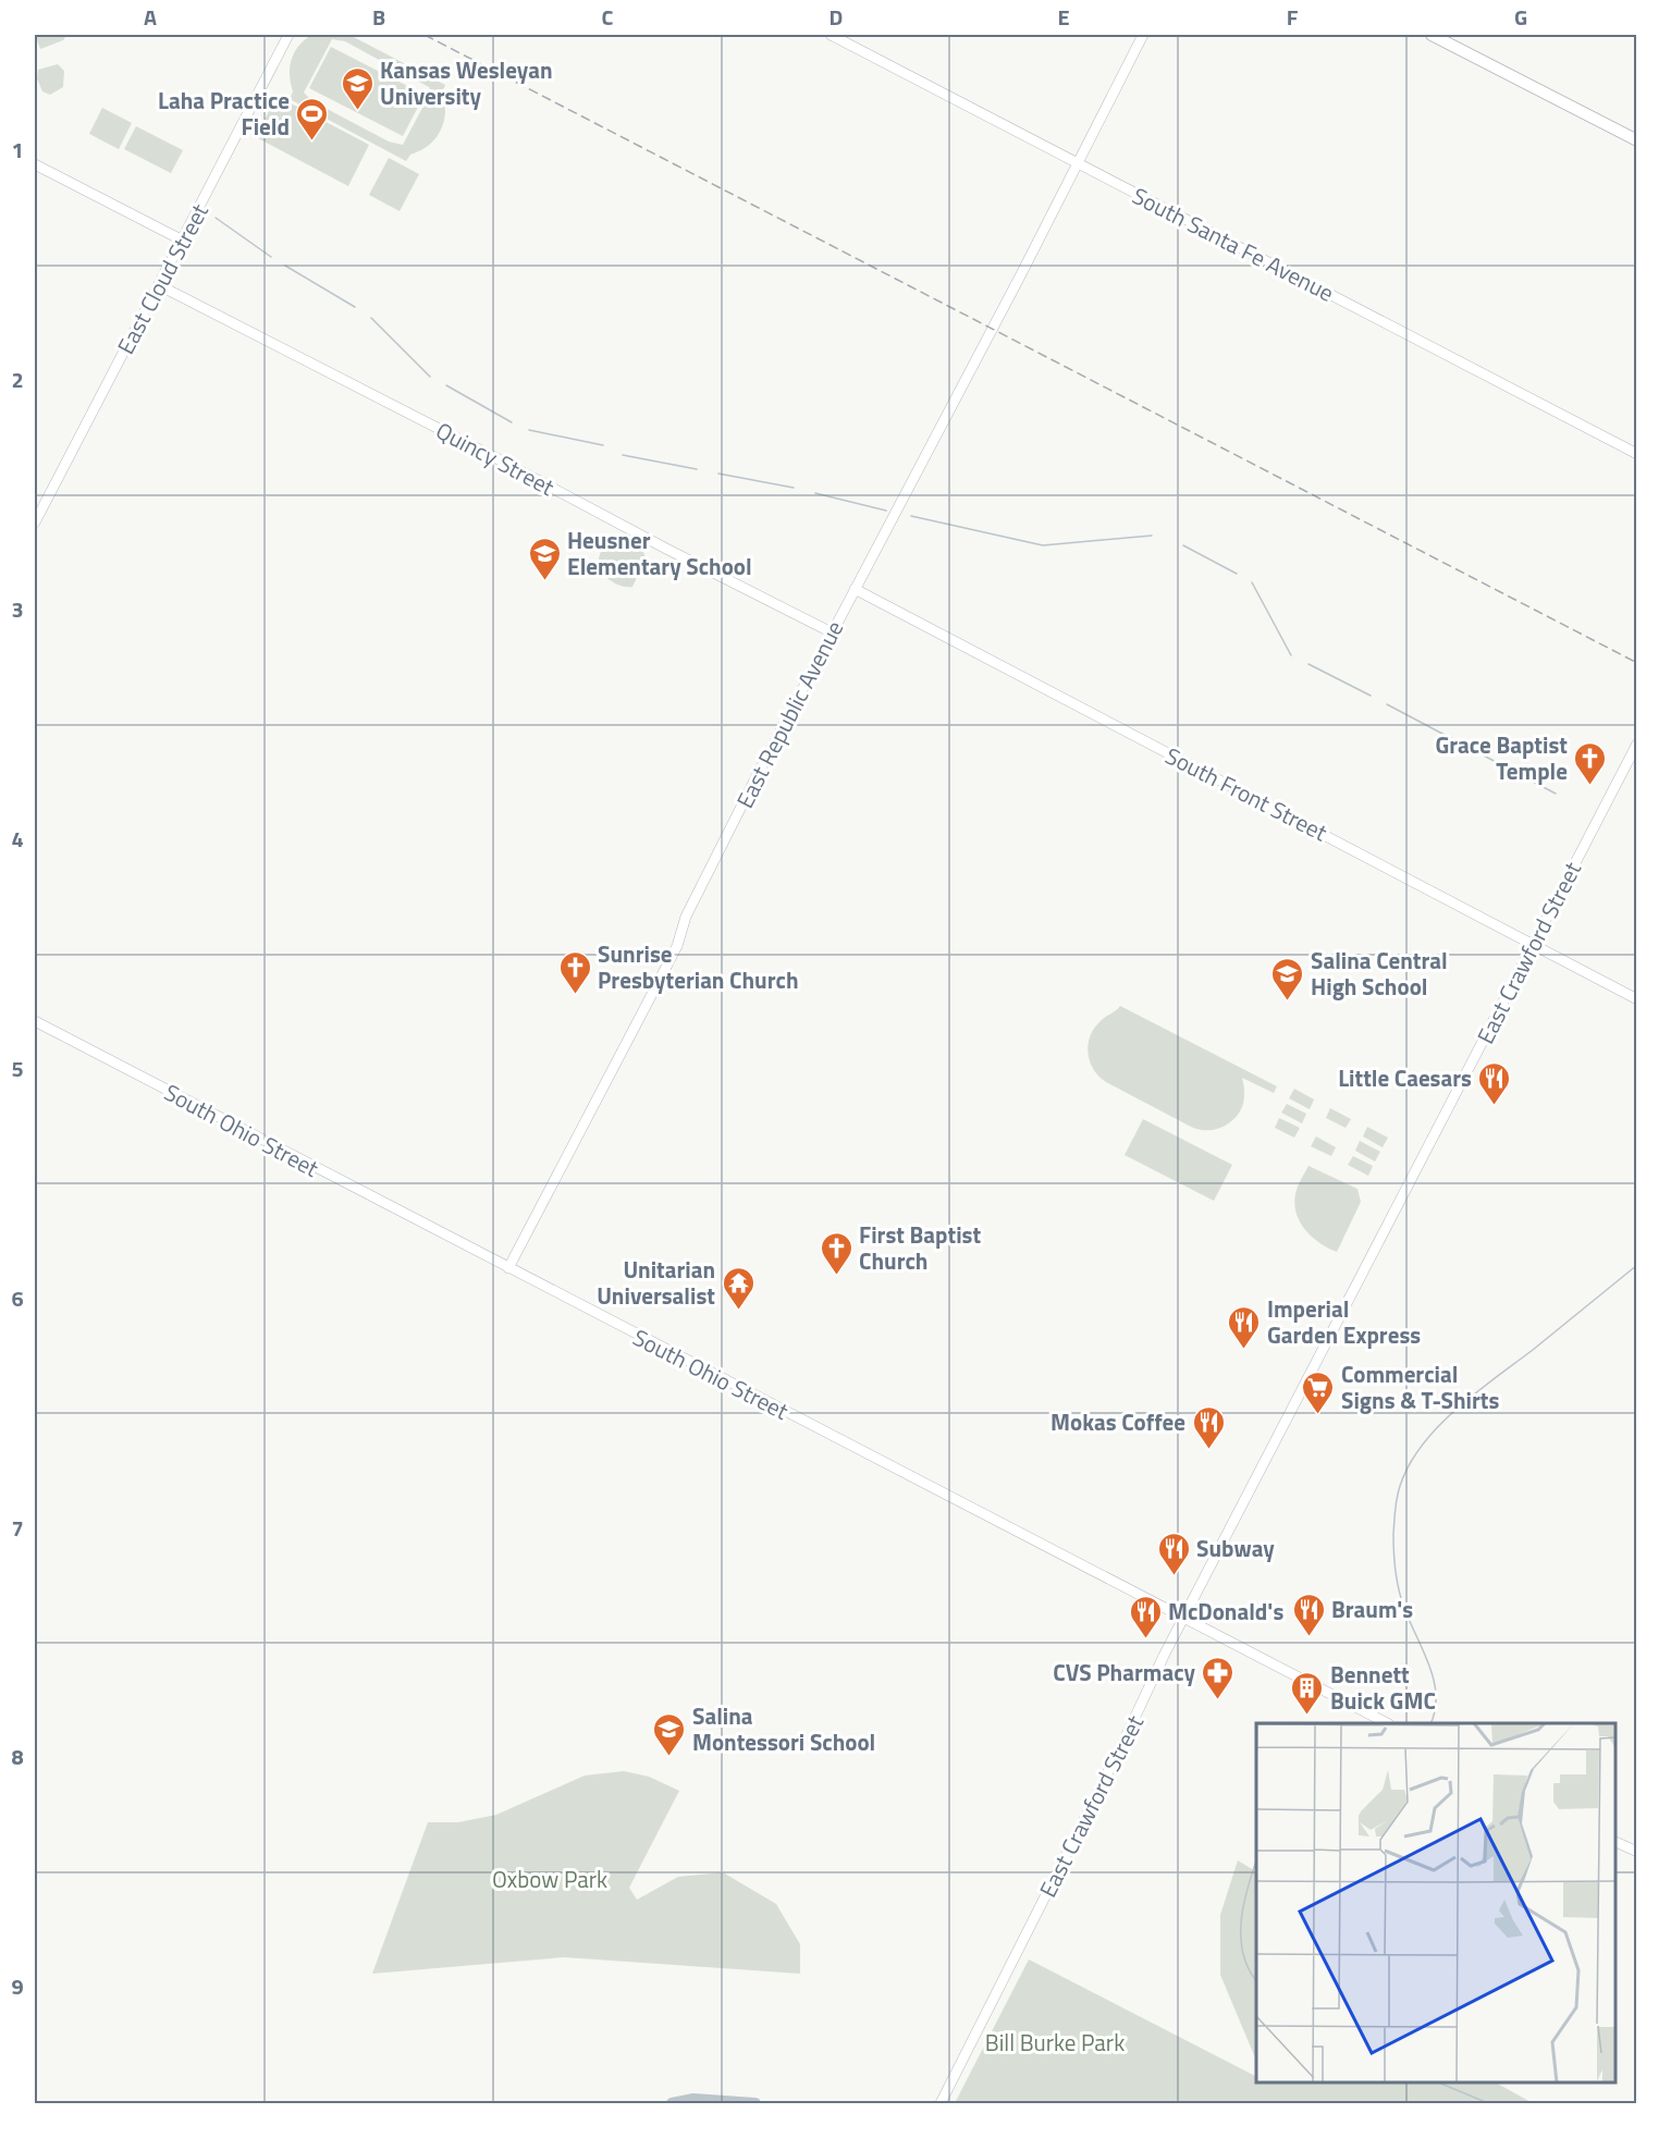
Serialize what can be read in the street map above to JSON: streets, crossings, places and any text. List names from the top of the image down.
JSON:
{
  "streets": {
    "main road": [
      "South Santa Fe Avenue",
      "East Cloud Street",
      "Quincy Street",
      "East Republic Avenue",
      "South Front Street",
      "East Crawford Street",
      "South Ohio Street"
    ]
  },
  "crossings": [
    ["South Santa Fe Avenue", "East Republic Avenue"],
    ["East Cloud Street", "Quincy Street"],
    ["Quincy Street", "East Republic Avenue"],
    ["East Republic Avenue", "South Front Street"],
    ["East Republic Avenue", "South Ohio Street"],
    ["South Front Street", "East Crawford Street"],
    ["East Crawford Street", "South Ohio Street"]
  ],
  "parks": ["Oxbow Park", "Bill Burke Park"],
  "places": {
    "school or university": [
      "Kansas Wesleyan University",
      "Heusner Elementary School",
      "Salina Central High School",
      "Salina Montessori School"
    ],
    "sports": ["Laha Practice Field"],
    "church": ["Grace Baptist Temple", "Sunrise Presbyterian Church", "First Baptist Church"],
    "restaurant": [
      "Little Caesars",
      "Imperial Garden Express",
      "Mokas Coffee",
      "Subway",
      "Braum's",
      "McDonald's"
    ],
    "temple": ["Unitarian Universalist"],
    "supermarket": ["Commercial Signs & T-Shirts"],
    "pharmacy": ["CVS Pharmacy"],
    "building": ["Bennett Buick GMC"]
  },
  "grid": {
    "columns": [
      "A",
      "B",
      "C",
      "D",
      "E",
      "F",
      "G"
    ],
    "rows": [
      "1",
      "2",
      "3",
      "4",
      "5",
      "6",
      "7",
      "8",
      "9"
    ]
  }
}
